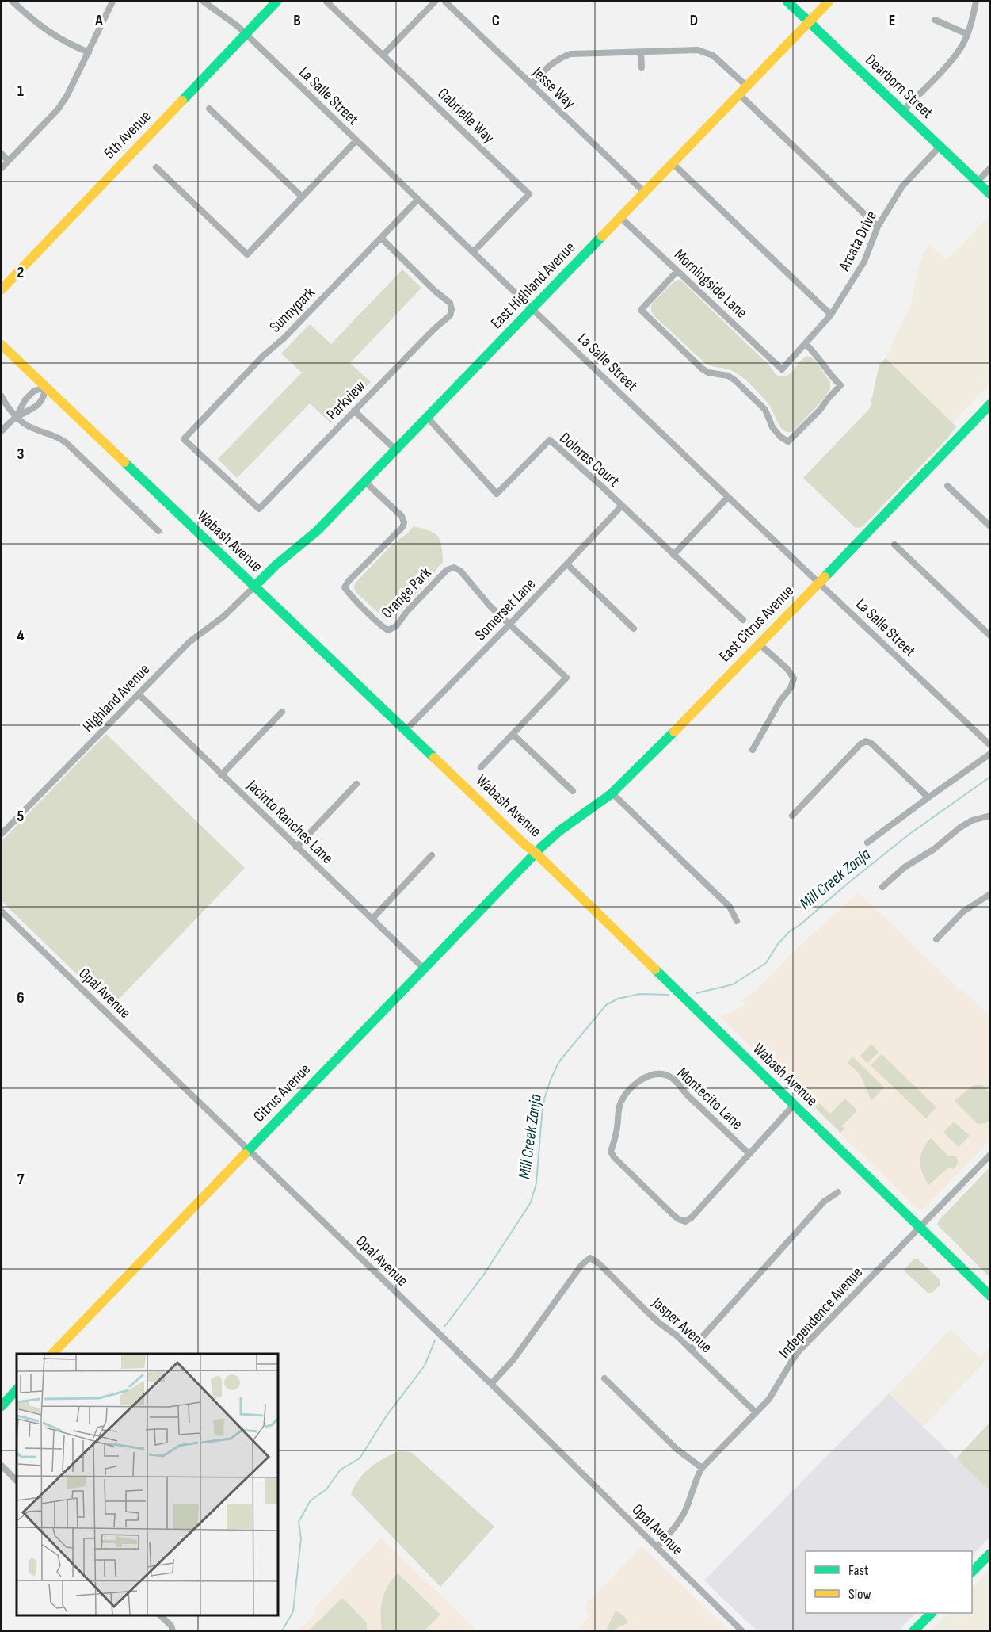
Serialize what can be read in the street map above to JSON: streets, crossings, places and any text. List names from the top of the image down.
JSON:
{
  "streets": {
    "street": [
      "Dearborn Street",
      "Jesse Way",
      "La Salle Street",
      "Gabrielle Way",
      "5th Avenue",
      "Arcata Drive",
      "Morningside Lane",
      "East Highland Avenue",
      "Sunnypark",
      "Parkview",
      "Dolores Court",
      "Wabash Avenue",
      "Orange Park",
      "Somerset Lane",
      "East Citrus Avenue",
      "Highland Avenue",
      "Jacinto Ranches Lane",
      "Opal Avenue",
      "Citrus Avenue",
      "Montecito Lane",
      "Independence Avenue",
      "Jasper Avenue"
    ]
  },
  "crossings": [
    ["Dearborn Street", "Arcata Drive"],
    ["Dearborn Street", "East Highland Avenue"],
    ["Jesse Way", "East Highland Avenue"],
    ["La Salle Street", "Gabrielle Way"],
    ["La Salle Street", "5th Avenue"],
    ["La Salle Street", "East Highland Avenue"],
    ["La Salle Street", "Sunnypark"],
    ["La Salle Street", "East Citrus Avenue"],
    ["Arcata Drive", "Morningside Lane"],
    ["Morningside Lane", "East Highland Avenue"],
    ["East Highland Avenue", "Dolores Court"],
    ["East Highland Avenue", "Wabash Avenue"],
    ["East Highland Avenue", "Orange Park"],
    ["East Highland Avenue", "Highland Avenue"],
    ["Sunnypark", "Parkview"],
    ["Dolores Court", "Somerset Lane"],
    ["Wabash Avenue", "Somerset Lane"],
    ["Wabash Avenue", "East Citrus Avenue"],
    ["Wabash Avenue", "Highland Avenue"],
    ["Wabash Avenue", "Citrus Avenue"],
    ["Wabash Avenue", "Montecito Lane"],
    ["Wabash Avenue", "Independence Avenue"],
    ["Orange Park", "Somerset Lane"],
    ["East Citrus Avenue", "Citrus Avenue"],
    ["Highland Avenue", "Jacinto Ranches Lane"],
    ["Jacinto Ranches Lane", "Citrus Avenue"],
    ["Opal Avenue", "Citrus Avenue"],
    ["Opal Avenue", "Independence Avenue"],
    ["Opal Avenue", "Jasper Avenue"],
    ["Independence Avenue", "Jasper Avenue"]
  ],
  "water": ["Mill Creek Zanja"],
  "legend": ["Fast", "Slow"],
  "grid": {
    "columns": [
      "A",
      "B",
      "C",
      "D",
      "E"
    ],
    "rows": [
      "1",
      "2",
      "3",
      "4",
      "5",
      "6",
      "7"
    ]
  }
}
